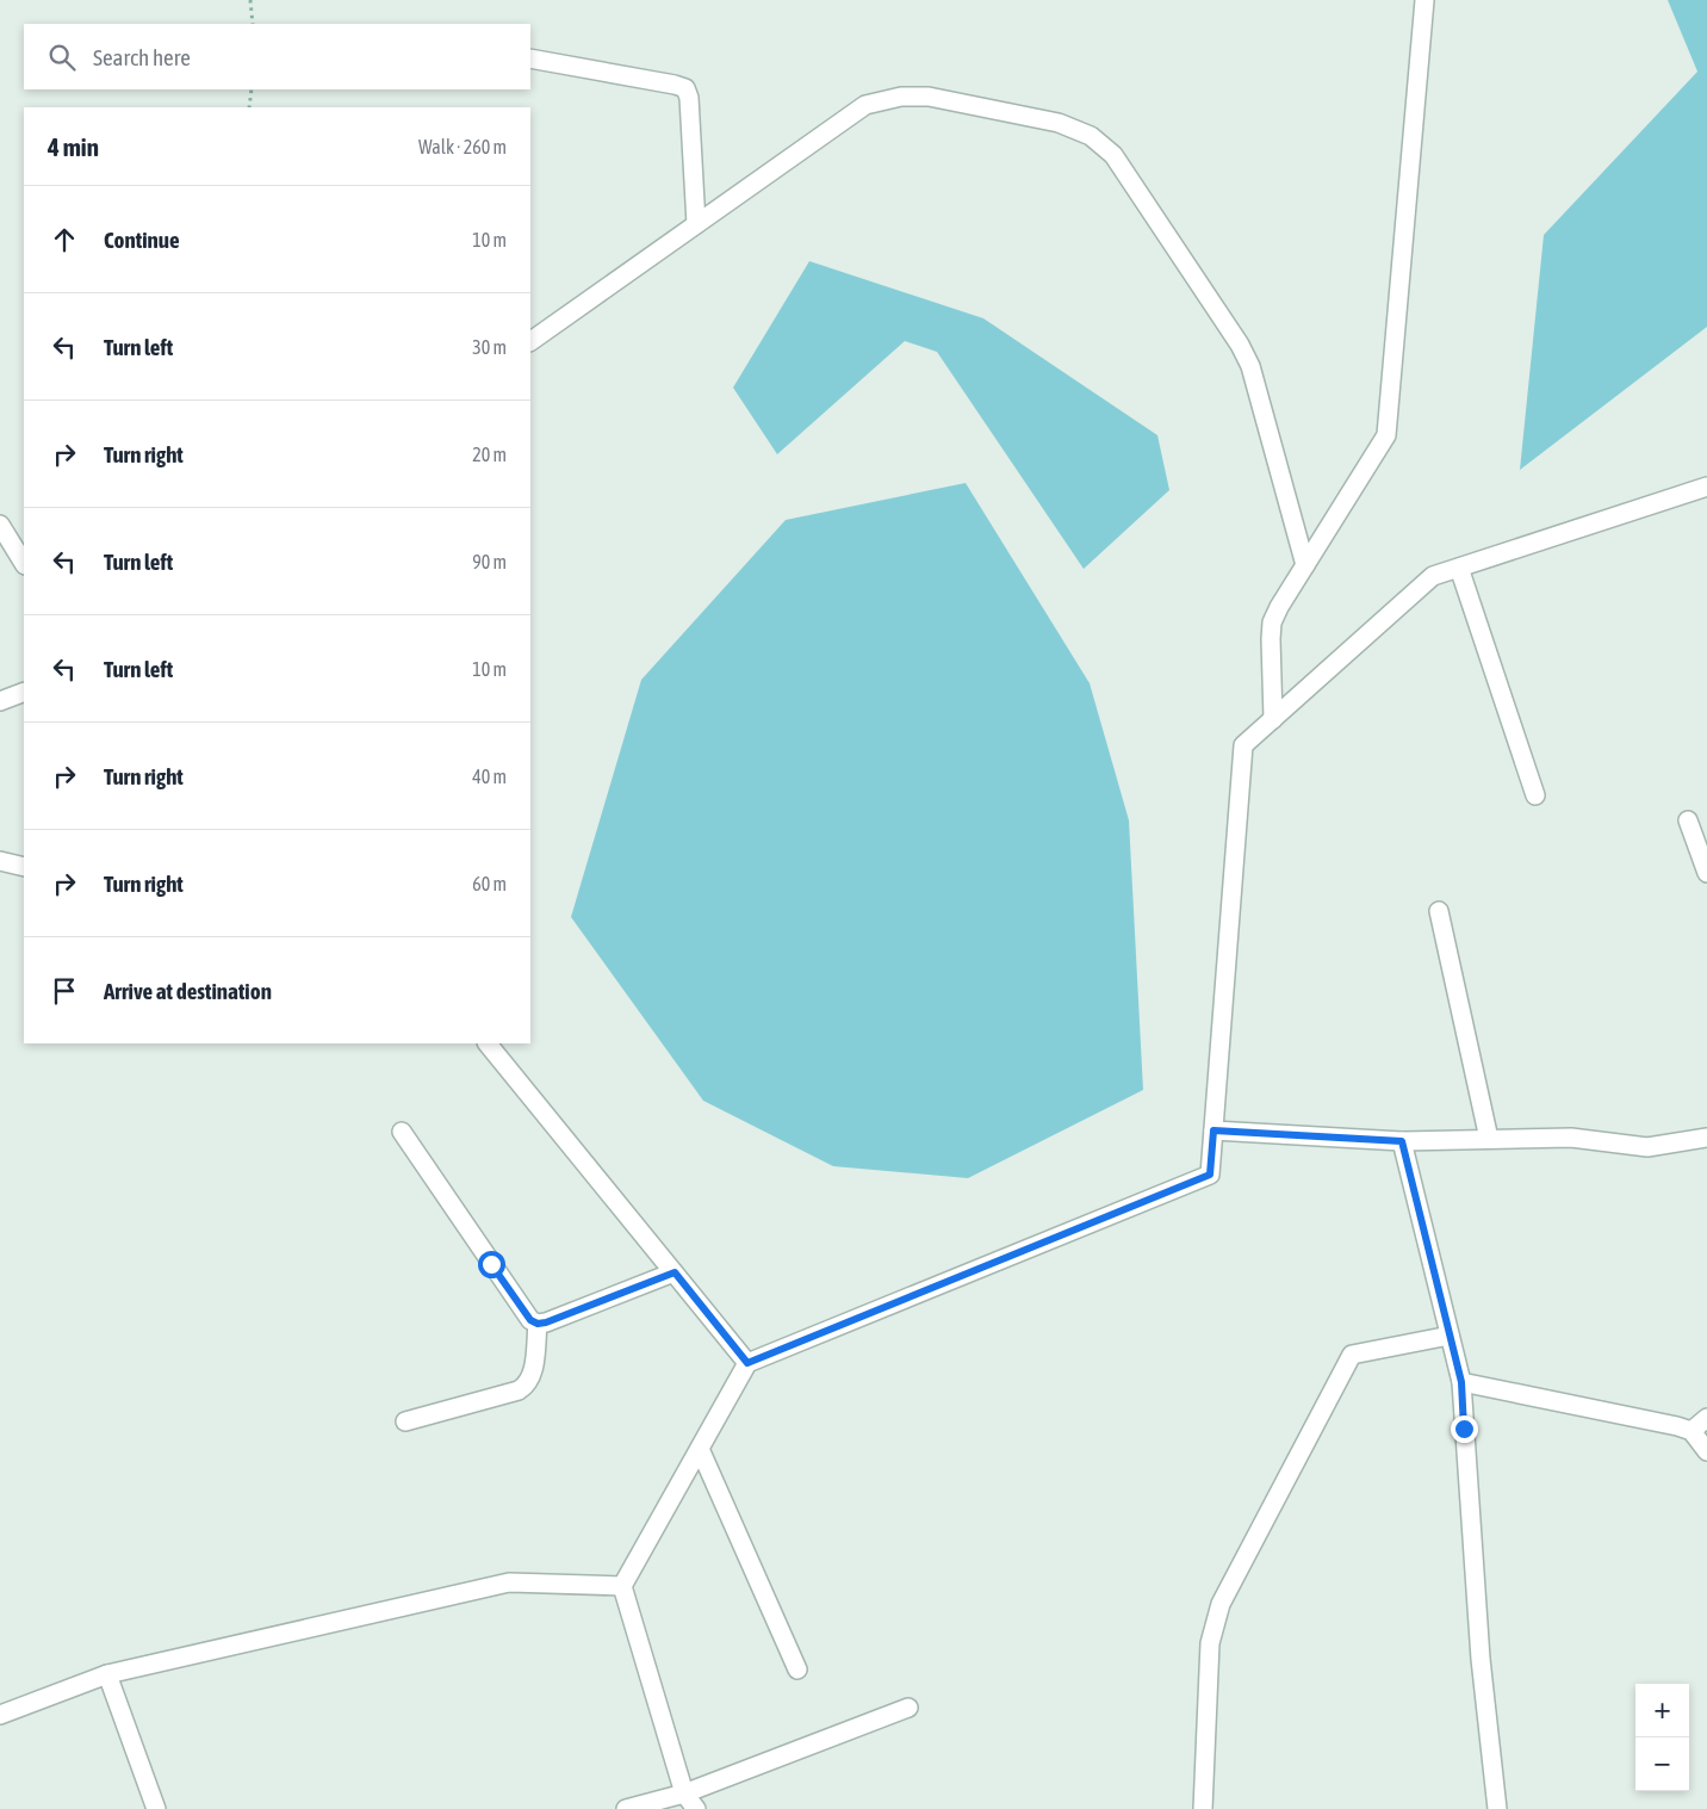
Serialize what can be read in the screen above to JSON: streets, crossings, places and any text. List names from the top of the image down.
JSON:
{
  "page": {
    "search": "Search here",
    "heading": ["4 min", "Walk · 260 m"],
    "list": [
      ["Continue", "10 m"],
      ["Turn left", "30 m"],
      ["Turn right", "20 m"],
      ["Turn left", "90 m"],
      ["Turn left", "10 m"],
      ["Turn right", "40 m"],
      ["Turn right", "60 m"],
      "Arrive at destination"
    ],
    "map_buttons": ["+", "−"]
  }
}
